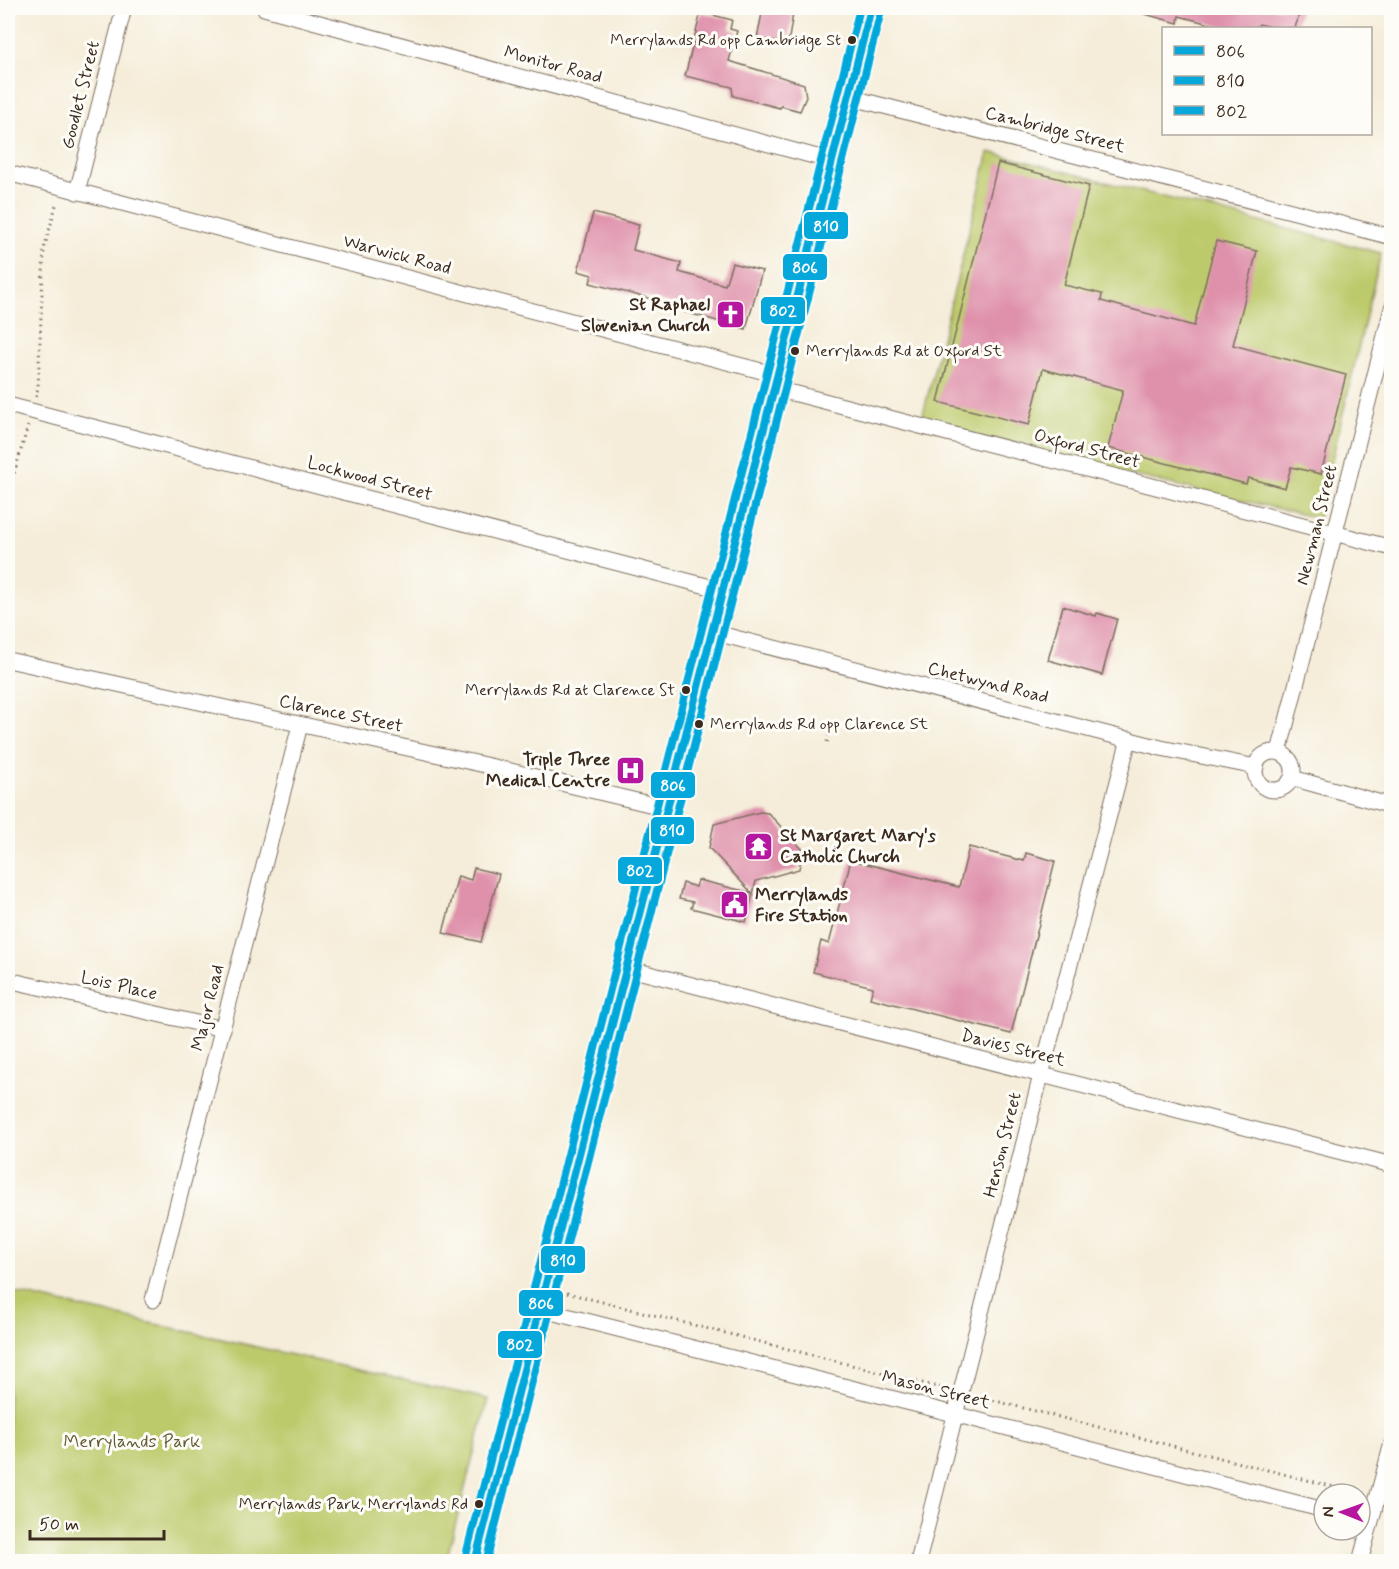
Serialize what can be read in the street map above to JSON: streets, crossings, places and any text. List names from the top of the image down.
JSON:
{
  "streets": {
    "street": [
      "Monitor Road",
      "Goodlet Street",
      "Cambridge Street",
      "Warwick Road",
      "Oxford Street",
      "Lockwood Street",
      "Newman Street",
      "Chetwynd Road",
      "Clarence Street",
      "Lois Place",
      "Major Road",
      "Davies Street",
      "Henson Street",
      "Mason Street"
    ]
  },
  "crossings": [
    ["Goodlet Street", "Warwick Road"],
    ["Warwick Road", "Oxford Street"],
    ["Oxford Street", "Newman Street"],
    ["Newman Street", "Chetwynd Road"],
    ["Chetwynd Road", "Henson Street"],
    ["Clarence Street", "Major Road"],
    ["Lois Place", "Major Road"],
    ["Davies Street", "Henson Street"],
    ["Henson Street", "Mason Street"]
  ],
  "parks": ["Merrylands Park"],
  "places": {
    "other": [
      "Merrylands Rd opp Cambridge St",
      "Merrylands Rd at Oxford St",
      "Merrylands Rd at Clarence St",
      "Merrylands Rd opp Clarence St",
      "Merrylands Park, Merrylands Rd"
    ],
    "church": ["St Raphael Slovenian Church"],
    "hospital": ["Triple Three Medical Centre"],
    "temple": ["St Margaret Mary's Catholic Church"],
    "public building": ["Merrylands Fire Station"]
  },
  "lines": ["transit line 806", "transit line 802", "transit line 810"],
  "legend": ["806", "810", "802"],
  "scale_bar": "50 m",
  "north": "left"
}
